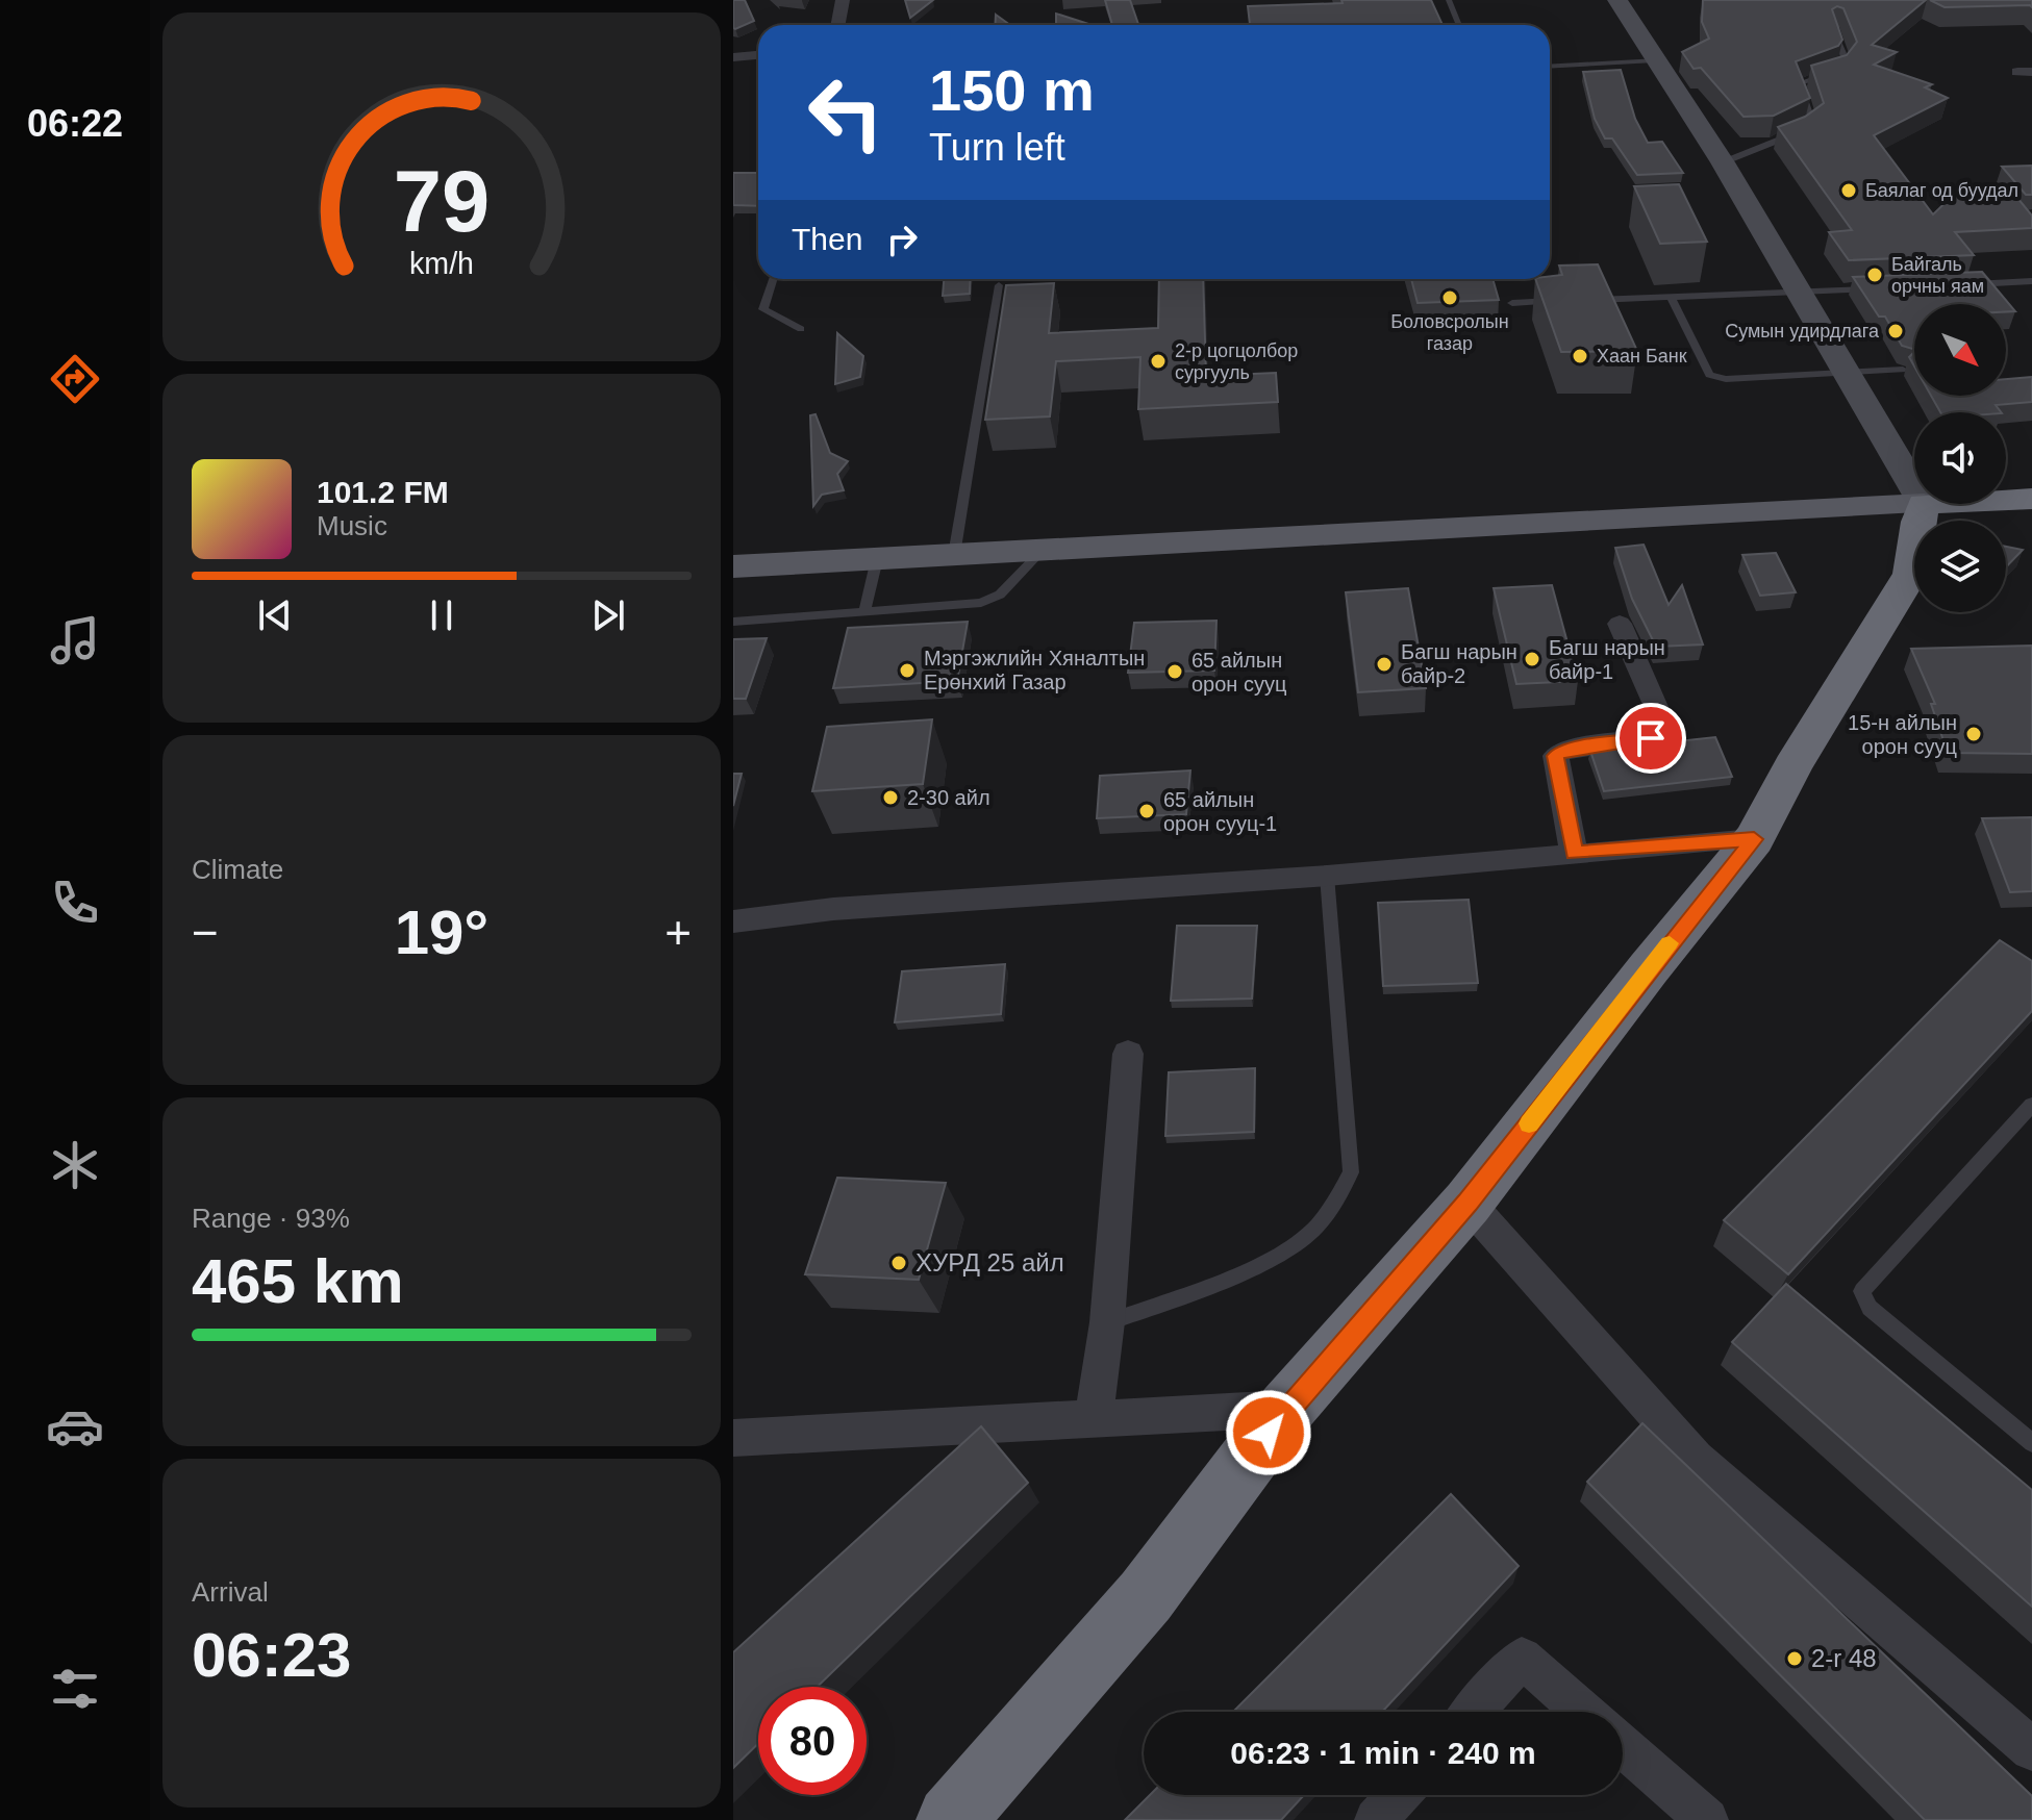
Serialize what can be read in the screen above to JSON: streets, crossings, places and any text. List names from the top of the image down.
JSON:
{
  "places": [
    "Баялаг од буудал",
    "Байгаль орчны яам",
    "Боловсролын газар",
    "Сумын удирдлага",
    "Хаан Банк",
    "2-р цогцолбор сургууль",
    "Багш нарын байр-1",
    "Багш нарын байр-2",
    "Мэргэжлийн Хяналтын Ерөнхий Газар",
    "65 айлын орон сууц",
    "15-н айлын орон сууц",
    "2-30 айл",
    "65 айлын орон сууц-1",
    "ХУРД 25 айл",
    "2-r 48"
  ],
  "north": "bottom right",
  "page": {
    "tabs": "06:22",
    "turn": ["150 m", "Turn left"],
    "then": "Then",
    "song": ["101.2 FM", "Music"],
    "tile": [
      "Climate",
      ["Range · 93%", "465 km"],
      ["Arrival", "06:23"]
    ],
    "heat": ["−", "19°", "+"],
    "limit": "80",
    "trip": "06:23 · 1 min · 240 m",
    "gauge": ["79", "km/h"]
  }
}
